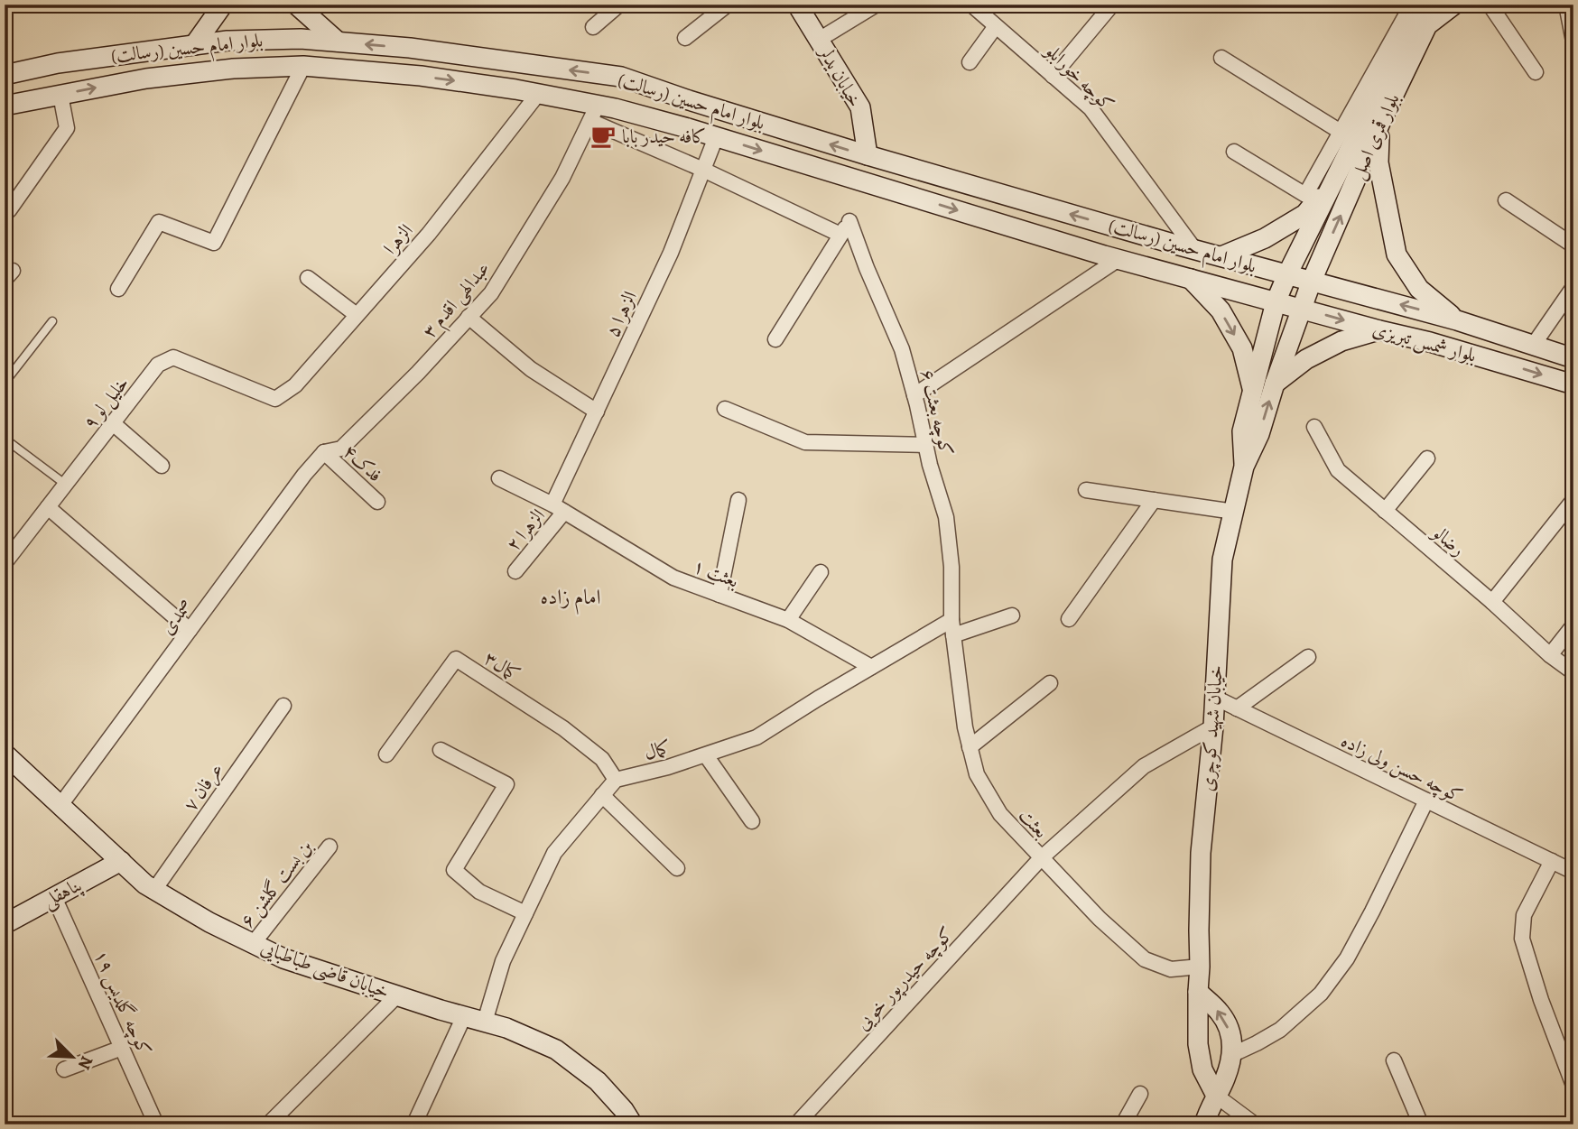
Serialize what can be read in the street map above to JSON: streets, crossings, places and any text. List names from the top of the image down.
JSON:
{
  "streets": {
    "main road": [
      "بلوار امام حسین (رسالت)",
      "خیابان یدلر",
      "بلوار قمری اصل",
      "بلوار شمس تبریزی",
      "خیابان شهید کوچری",
      "پناهقلی",
      "خیابان قاضی طباطبایی"
    ],
    "street": [
      "کوچه خورابلو",
      "الزهرا",
      "عبدالهی اقدم ۳",
      "الزهرا ۵",
      "خلیل لو ۹",
      "کوچه بعثت ۶",
      "فدک۴",
      "الزهرا ۲",
      "رضالو",
      "بعثت ۱",
      "صمدی",
      "کمال۳",
      "کمال",
      "کوچه حسن ولی زاده",
      "عرفان ۷",
      "بعثت",
      "بن بست گلشن ۶",
      "کوچه حیدرپور خویی",
      "کوچه گلدیس ۱۹"
    ]
  },
  "crossings": [
    ["بلوار امام حسین (رسالت)", "خیابان یدلر"],
    ["بلوار امام حسین (رسالت)", "کوچه خورابلو"],
    ["بلوار امام حسین (رسالت)", "بلوار قمری اصل"],
    ["بلوار امام حسین (رسالت)", "الزهرا"],
    ["بلوار امام حسین (رسالت)", "عبدالهی اقدم ۳"],
    ["بلوار امام حسین (رسالت)", "الزهرا ۵"],
    ["بلوار امام حسین (رسالت)", "بلوار شمس تبریزی"],
    ["بلوار امام حسین (رسالت)", "خیابان شهید کوچری"],
    ["بلوار قمری اصل", "بلوار شمس تبریزی"],
    ["بلوار قمری اصل", "خیابان شهید کوچری"],
    ["الزهرا", "خلیل لو ۹"],
    ["عبدالهی اقدم ۳", "فدک۴"],
    ["عبدالهی اقدم ۳", "صمدی"],
    ["الزهرا ۵", "الزهرا ۲"],
    ["الزهرا ۵", "بعثت ۱"],
    ["بلوار شمس تبریزی", "خیابان شهید کوچری"],
    ["کوچه بعثت ۶", "کمال"],
    ["کوچه بعثت ۶", "بعثت"],
    ["فدک۴", "صمدی"],
    ["الزهرا ۲", "بعثت ۱"],
    ["بعثت ۱", "کمال"],
    ["صمدی", "خیابان قاضی طباطبایی"],
    ["کمال۳", "کمال"],
    ["خیابان شهید کوچری", "کوچه حسن ولی زاده"],
    ["خیابان شهید کوچری", "بعثت"],
    ["خیابان شهید کوچری", "کوچه حیدرپور خویی"],
    ["کمال", "بعثت"],
    ["عرفان ۷", "خیابان قاضی طباطبایی"],
    ["بعثت", "کوچه حیدرپور خویی"],
    ["بن بست گلشن ۶", "خیابان قاضی طباطبایی"],
    ["پناهقلی", "خیابان قاضی طباطبایی"],
    ["پناهقلی", "کوچه گلدیس ۱۹"]
  ],
  "districts": ["امام زاده"],
  "places": {
    "cafe": ["کافه حیدر بابا"]
  },
  "north": "bottom right"
}
